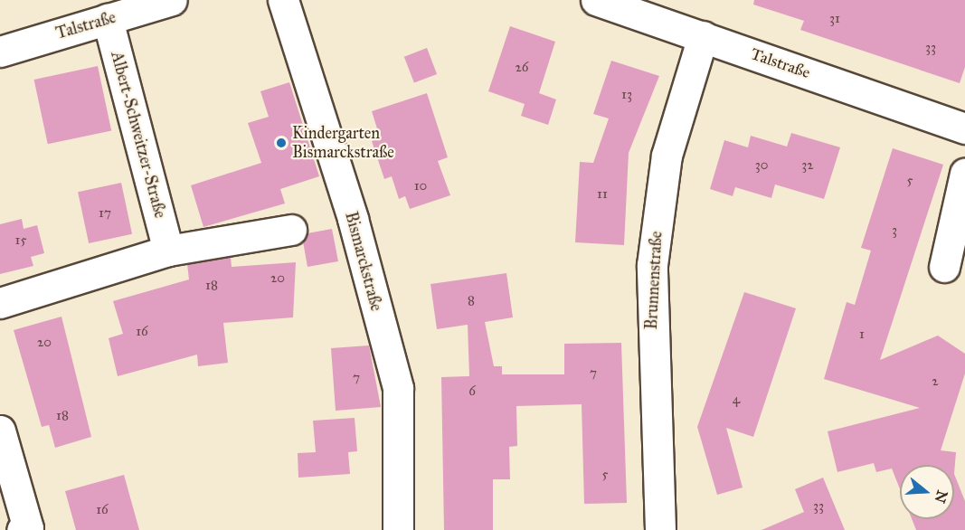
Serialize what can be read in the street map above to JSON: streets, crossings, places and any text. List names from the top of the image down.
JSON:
{
  "streets": {
    "street": [
      "Talstraße",
      "Albert-Schweitzer-Straße",
      "Bismarckstraße",
      "Brunnenstraße"
    ]
  },
  "crossings": [
    ["Talstraße", "Albert-Schweitzer-Straße"],
    ["Talstraße", "Brunnenstraße"]
  ],
  "places": ["Kindergarten Bismarckstraße"],
  "house_numbers": [
    "31",
    "33",
    "26",
    "13",
    "30",
    "32",
    "5",
    "10",
    "11",
    "17",
    "3",
    "15",
    "20",
    "18",
    "8",
    "16",
    "1",
    "20",
    "7",
    "7",
    "2",
    "6",
    "4",
    "18",
    "5",
    "33",
    "16"
  ],
  "north": "right"
}
